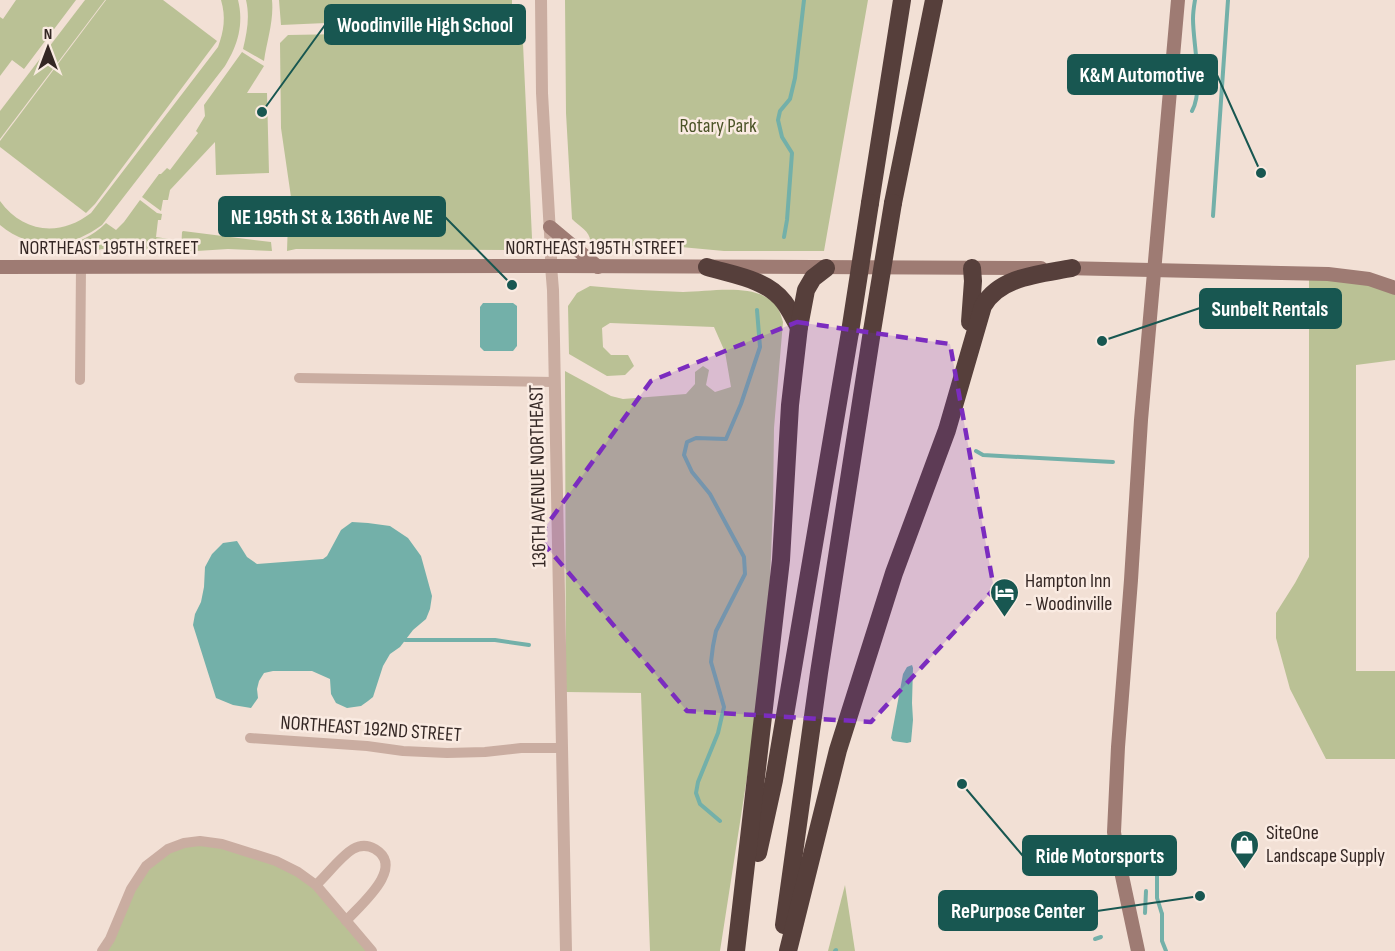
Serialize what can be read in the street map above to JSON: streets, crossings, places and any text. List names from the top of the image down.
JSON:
{
  "streets": {
    "main road": ["NORTHEAST 195TH STREET"],
    "street": ["136TH AVENUE NORTHEAST", "NORTHEAST 192ND STREET"]
  },
  "crossings": [
    ["NORTHEAST 195TH STREET", "136TH AVENUE NORTHEAST"],
    ["136TH AVENUE NORTHEAST", "NORTHEAST 192ND STREET"]
  ],
  "parks": ["Rotary Park"],
  "places": {
    "other": [
      "Woodinville High School",
      "K&M Automotive",
      "NE 195th St & 136th Ave NE",
      "Sunbelt Rentals",
      "Ride Motorsports",
      "RePurpose Center"
    ],
    "hotel": ["Hampton Inn - Woodinville"],
    "shop": ["SiteOne Landscape Supply"]
  },
  "north": "top"
}
